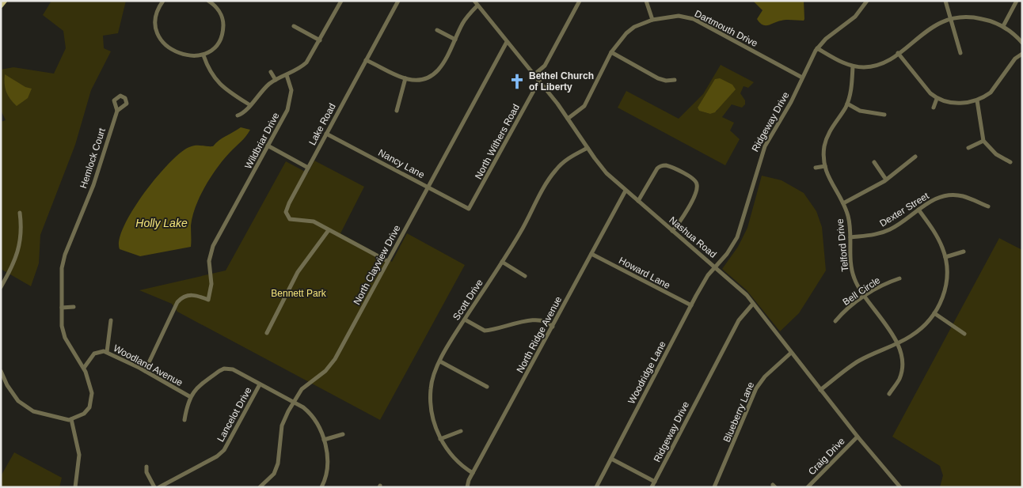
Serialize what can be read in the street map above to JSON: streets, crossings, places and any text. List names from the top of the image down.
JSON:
{
  "streets": {
    "street": [
      "Dartmouth Drive",
      "Ridgeway Drive",
      "Lake Road",
      "Wildbriar Drive",
      "North Withers Road",
      "Hemlock Court",
      "Nancy Lane",
      "Dexter Street",
      "Nashua Road",
      "Telford Drive",
      "North Clayview Drive",
      "Howard Lane",
      "Bell Circle",
      "Scott Drive",
      "North Ridge Avenue",
      "Woodland Avenue",
      "Woodridge Lane",
      "Blueberry Lane",
      "Lancelot Drive",
      "Craig Drive"
    ]
  },
  "crossings": [
    ["Dartmouth Drive", "Ridgeway Drive"],
    ["Dartmouth Drive", "Nashua Road"],
    ["Ridgeway Drive", "Nashua Road"],
    ["Ridgeway Drive", "Woodridge Lane"],
    ["Lake Road", "Nancy Lane"],
    ["Wildbriar Drive", "Woodland Avenue"],
    ["North Withers Road", "Nancy Lane"],
    ["North Withers Road", "Nashua Road"],
    ["Hemlock Court", "Woodland Avenue"],
    ["Nancy Lane", "North Clayview Drive"],
    ["Dexter Street", "Telford Drive"],
    ["Nashua Road", "North Clayview Drive"],
    ["Nashua Road", "Scott Drive"],
    ["Nashua Road", "North Ridge Avenue"],
    ["Nashua Road", "Woodridge Lane"],
    ["Nashua Road", "Blueberry Lane"],
    ["Nashua Road", "Craig Drive"],
    ["Telford Drive", "Bell Circle"],
    ["Howard Lane", "North Ridge Avenue"],
    ["Howard Lane", "Woodridge Lane"],
    ["Scott Drive", "North Ridge Avenue"]
  ],
  "water": ["Holly Lake"],
  "parks": ["Bennett Park"],
  "places": {
    "church": ["Bethel Church of Liberty"]
  }
}
